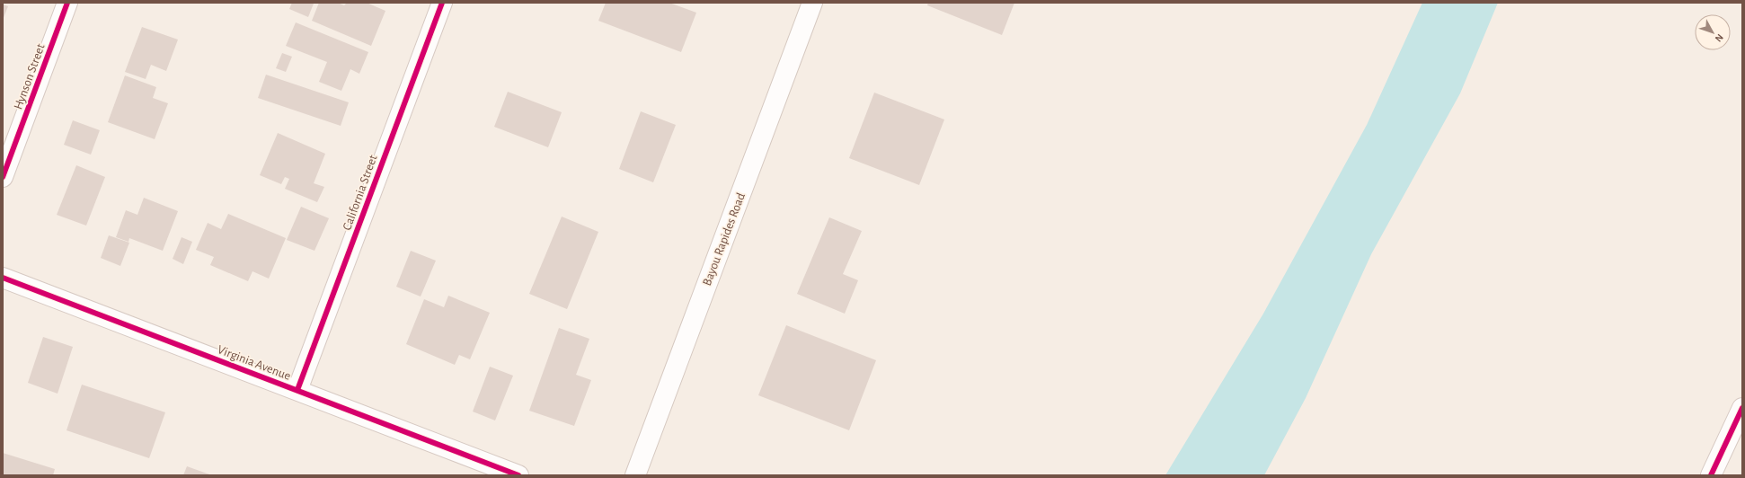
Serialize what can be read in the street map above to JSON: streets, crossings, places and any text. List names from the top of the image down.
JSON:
{
  "streets": {
    "street": [
      "Hynson Street",
      "California Street",
      "Bayou Rapides Road",
      "Virginia Avenue"
    ]
  },
  "crossings": [
    ["California Street", "Virginia Avenue"]
  ],
  "north": "bottom right"
}
